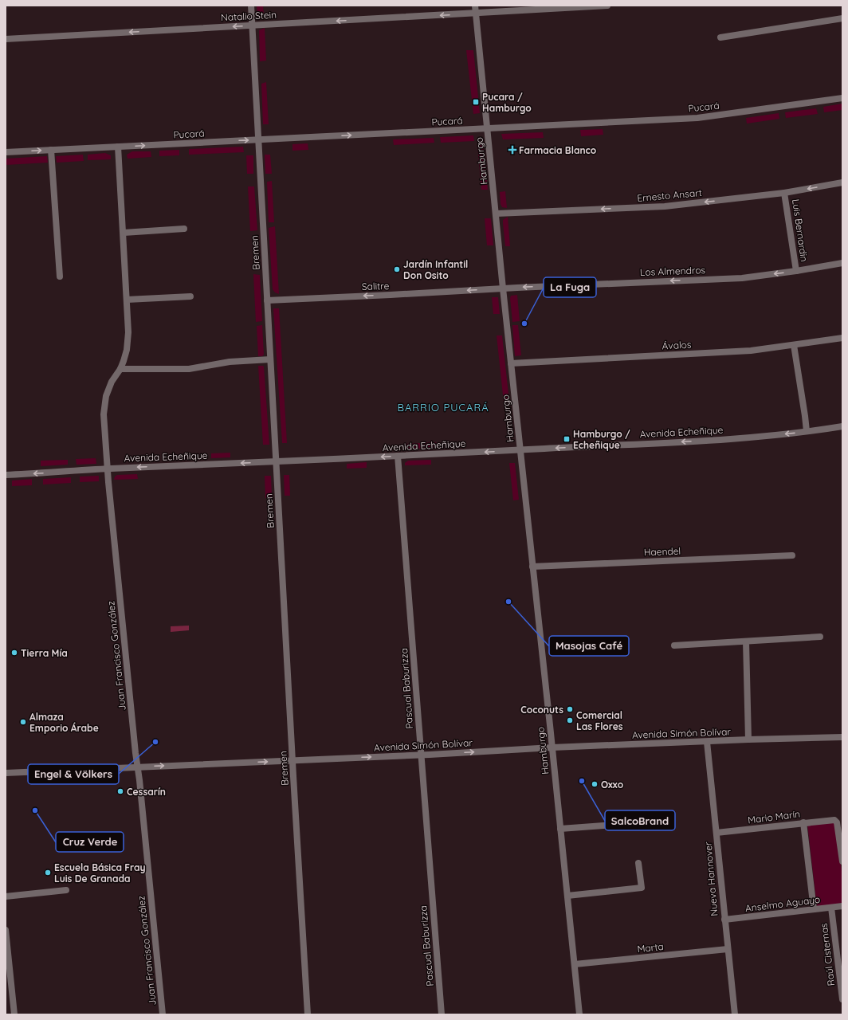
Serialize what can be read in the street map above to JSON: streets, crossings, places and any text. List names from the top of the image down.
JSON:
{
  "streets": {
    "street": [
      "Natalio Stein",
      "Pucará",
      "Hamburgo",
      "Ernesto Ansart",
      "Luis Bernardin",
      "Bremen",
      "Los Almendros",
      "Salitre",
      "Ávalos",
      "Avenida Echeñique",
      "Haendel",
      "Juan Francisco González",
      "Pascual Baburizza",
      "Avenida Simón Bolívar",
      "Mario Marín",
      "Nueva Hannover",
      "Anselmo Aguayo",
      "Marta",
      "Raúl Cisternas"
    ]
  },
  "crossings": [
    ["Natalio Stein", "Hamburgo"],
    ["Natalio Stein", "Bremen"],
    ["Pucará", "Hamburgo"],
    ["Pucará", "Bremen"],
    ["Pucará", "Juan Francisco González"],
    ["Hamburgo", "Ernesto Ansart"],
    ["Hamburgo", "Los Almendros"],
    ["Hamburgo", "Salitre"],
    ["Hamburgo", "Ávalos"],
    ["Hamburgo", "Avenida Echeñique"],
    ["Hamburgo", "Haendel"],
    ["Hamburgo", "Avenida Simón Bolívar"],
    ["Hamburgo", "Marta"],
    ["Ernesto Ansart", "Luis Bernardin"],
    ["Luis Bernardin", "Los Almendros"],
    ["Bremen", "Salitre"],
    ["Bremen", "Avenida Echeñique"],
    ["Bremen", "Avenida Simón Bolívar"],
    ["Los Almendros", "Salitre"],
    ["Avenida Echeñique", "Juan Francisco González"],
    ["Avenida Echeñique", "Pascual Baburizza"],
    ["Juan Francisco González", "Avenida Simón Bolívar"],
    ["Pascual Baburizza", "Avenida Simón Bolívar"],
    ["Avenida Simón Bolívar", "Nueva Hannover"],
    ["Mario Marín", "Nueva Hannover"],
    ["Nueva Hannover", "Anselmo Aguayo"],
    ["Nueva Hannover", "Marta"],
    ["Anselmo Aguayo", "Raúl Cisternas"]
  ],
  "one_way": [
    "Natalio Stein",
    "Pucará",
    "Ernesto Ansart",
    "Los Almendros",
    "Salitre",
    "Avenida Echeñique",
    "Avenida Simón Bolívar"
  ],
  "districts": ["BARRIO PUCARÁ"],
  "places": {
    "transit": ["Pucara / Hamburgo", "Hamburgo / Echeñique"],
    "health": ["Farmacia Blanco"],
    "other": [
      "Jardín Infantil Don Osito",
      "La Fuga",
      "Masojas Café",
      "Tierra Mía",
      "Coconuts",
      "Comercial Las Flores",
      "Almaza Emporio Árabe",
      "Engel & Völkers",
      "SalcoBrand",
      "Oxxo",
      "Cessarín",
      "Cruz Verde",
      "Escuela Básica Fray Luis De Granada"
    ]
  }
}
